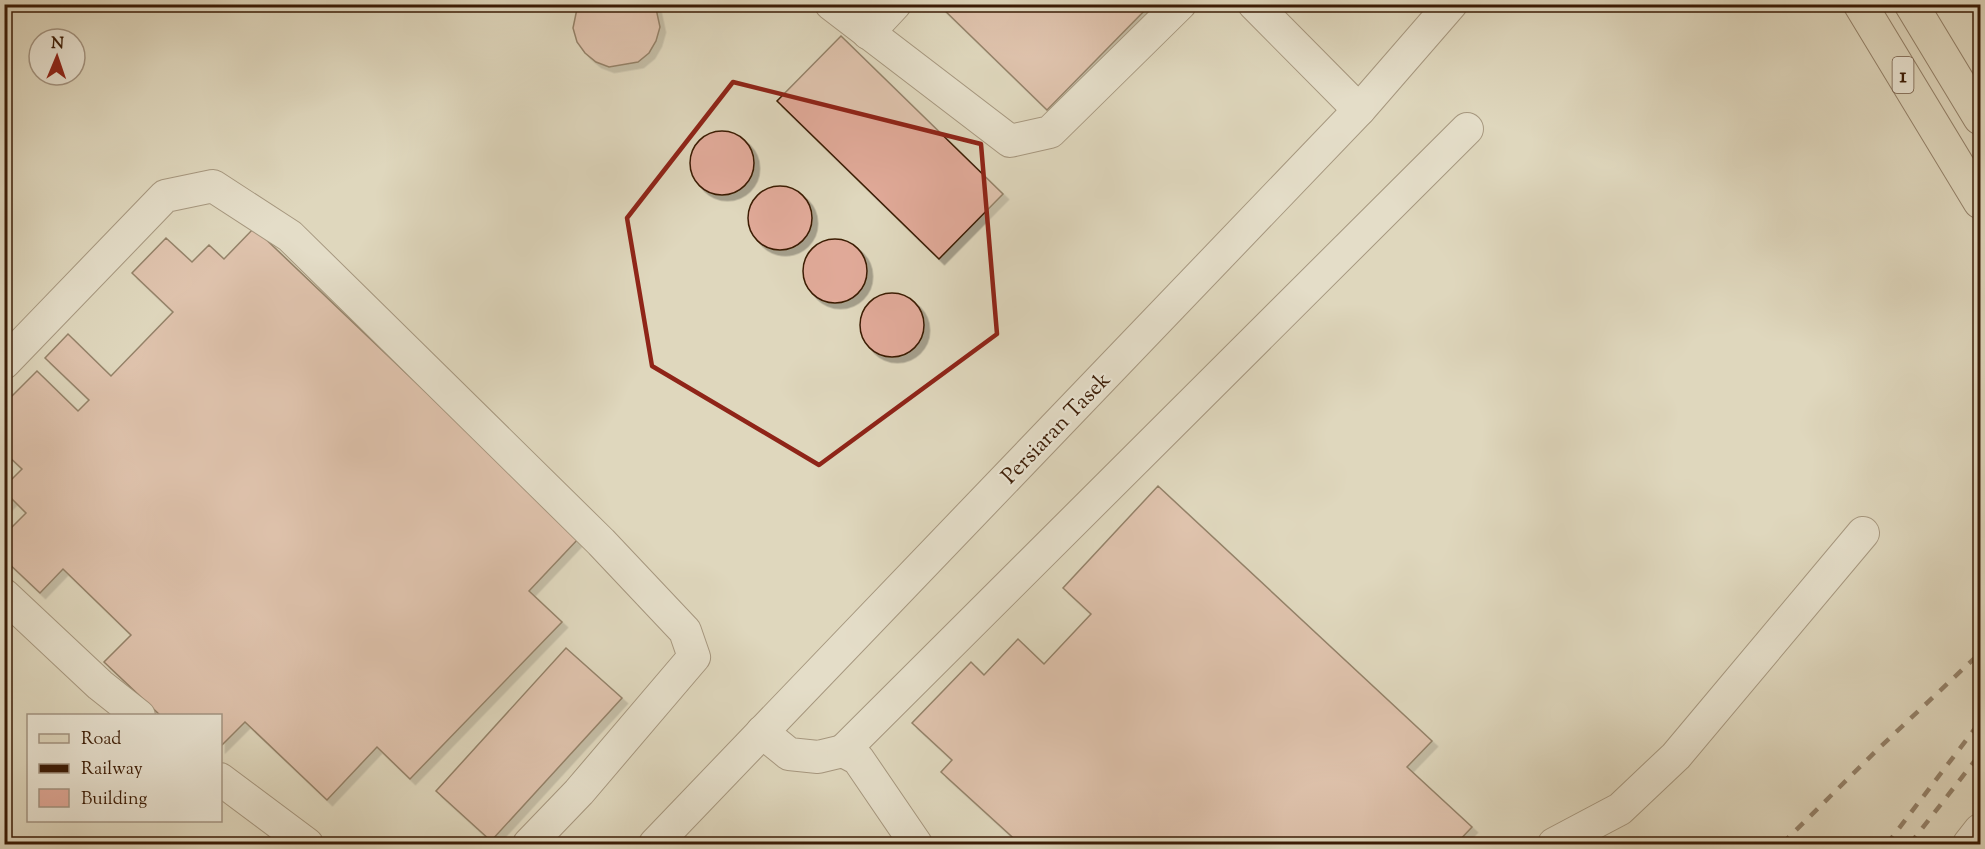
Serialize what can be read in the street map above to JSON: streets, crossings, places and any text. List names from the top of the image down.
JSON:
{
  "streets": {
    "main road": ["1"],
    "street": ["Persiaran Tasek"]
  },
  "legend": ["Road", "Railway", "Building"],
  "north": "top"
}
